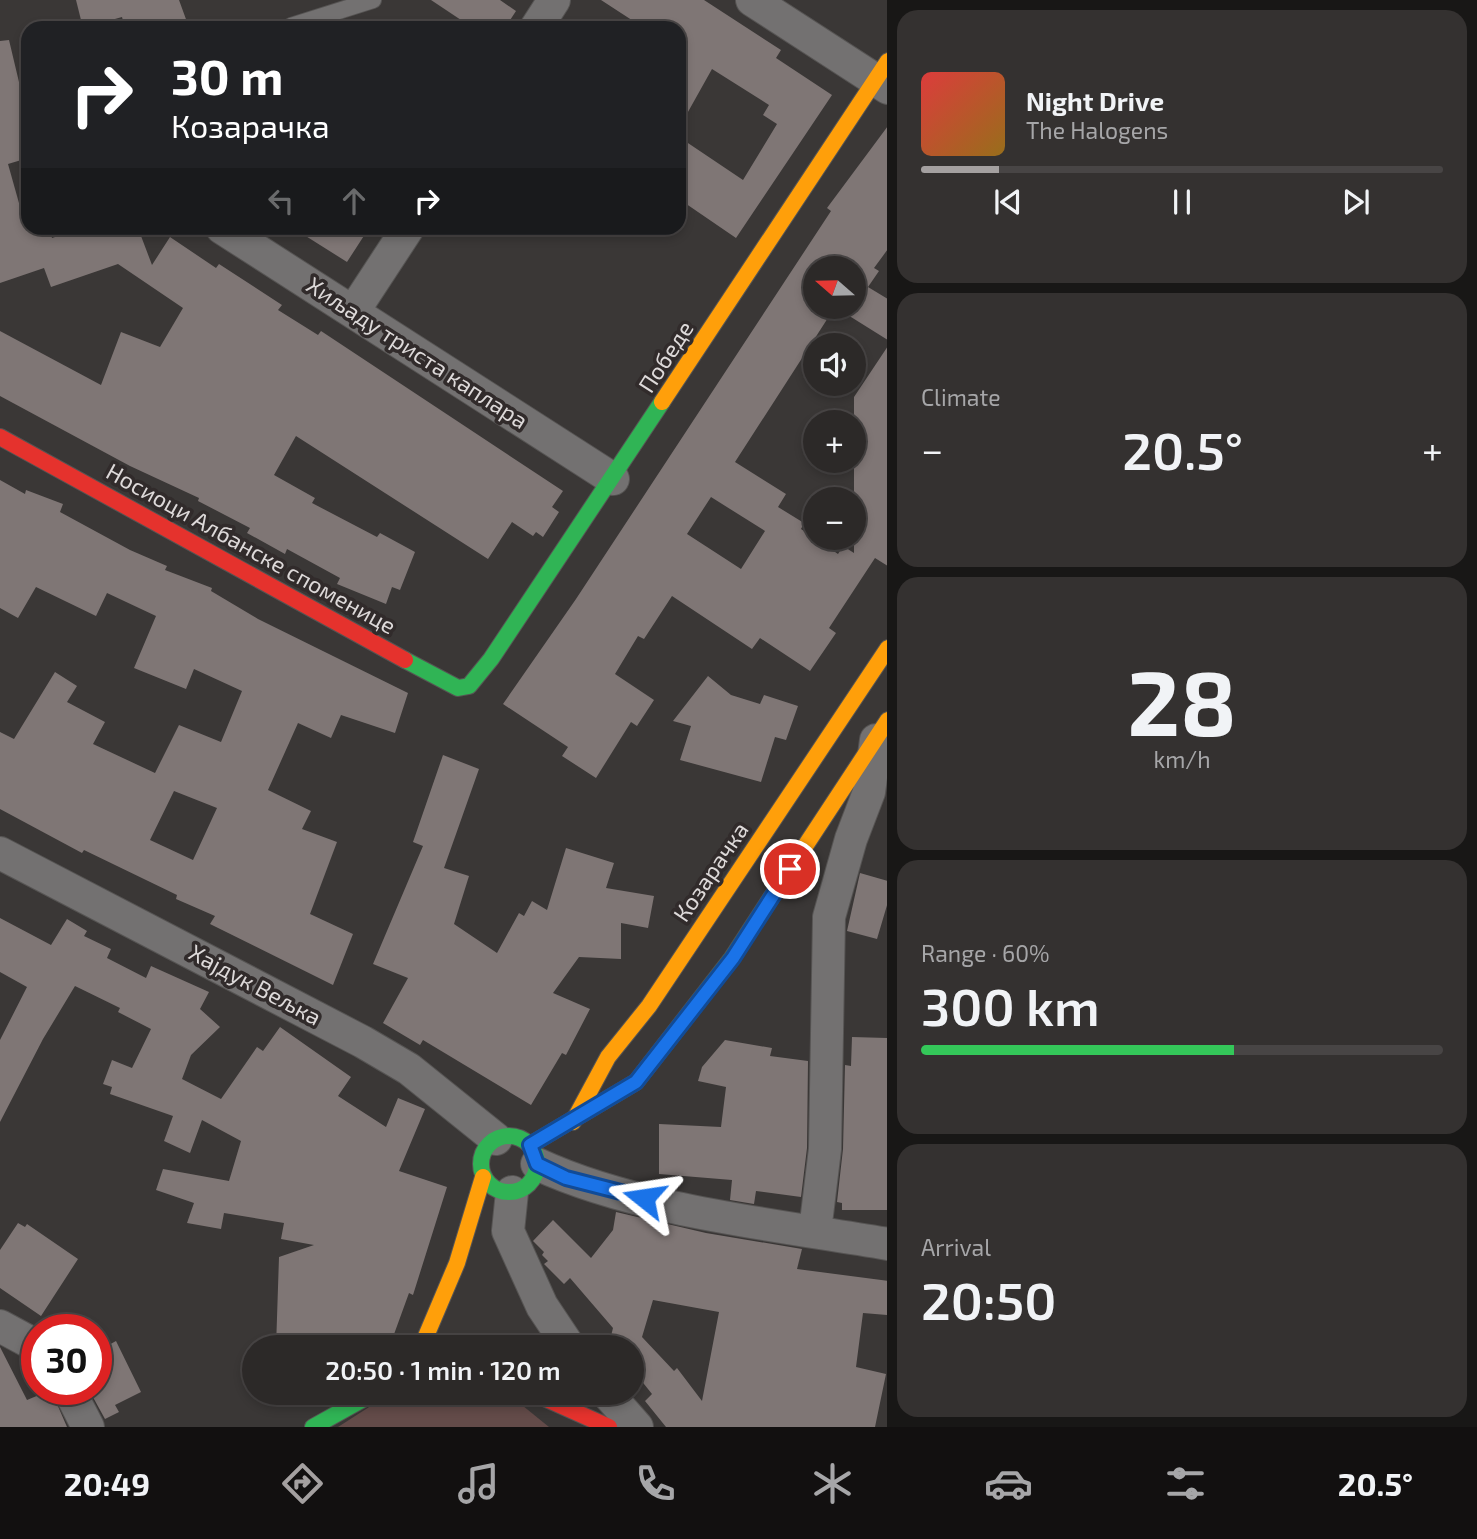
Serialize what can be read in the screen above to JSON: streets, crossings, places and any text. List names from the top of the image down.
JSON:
{
  "streets": {
    "street": [
      "Хиљаду триста каплара",
      "Победе",
      "Носиоци Албанске споменице",
      "Козарачка",
      "Хајдук Вељка"
    ]
  },
  "crossings": [
    ["Хиљаду триста каплара", "Победе"],
    ["Победе", "Носиоци Албанске споменице"]
  ],
  "north": "left",
  "page": {
    "turn": ["30 m", "Козарачка"],
    "song": ["Night Drive", "The Halogens"],
    "map_buttons": ["+", "−"],
    "tile": [
      "Climate",
      ["28", "km/h"],
      ["Range · 60%", "300 km"],
      ["Arrival", "20:50"]
    ],
    "heat": ["−", "20.5°", "+"],
    "limit": "30",
    "trip": "20:50 · 1 min · 120 m",
    "tabs": ["20:49", "20.5°"]
  }
}
